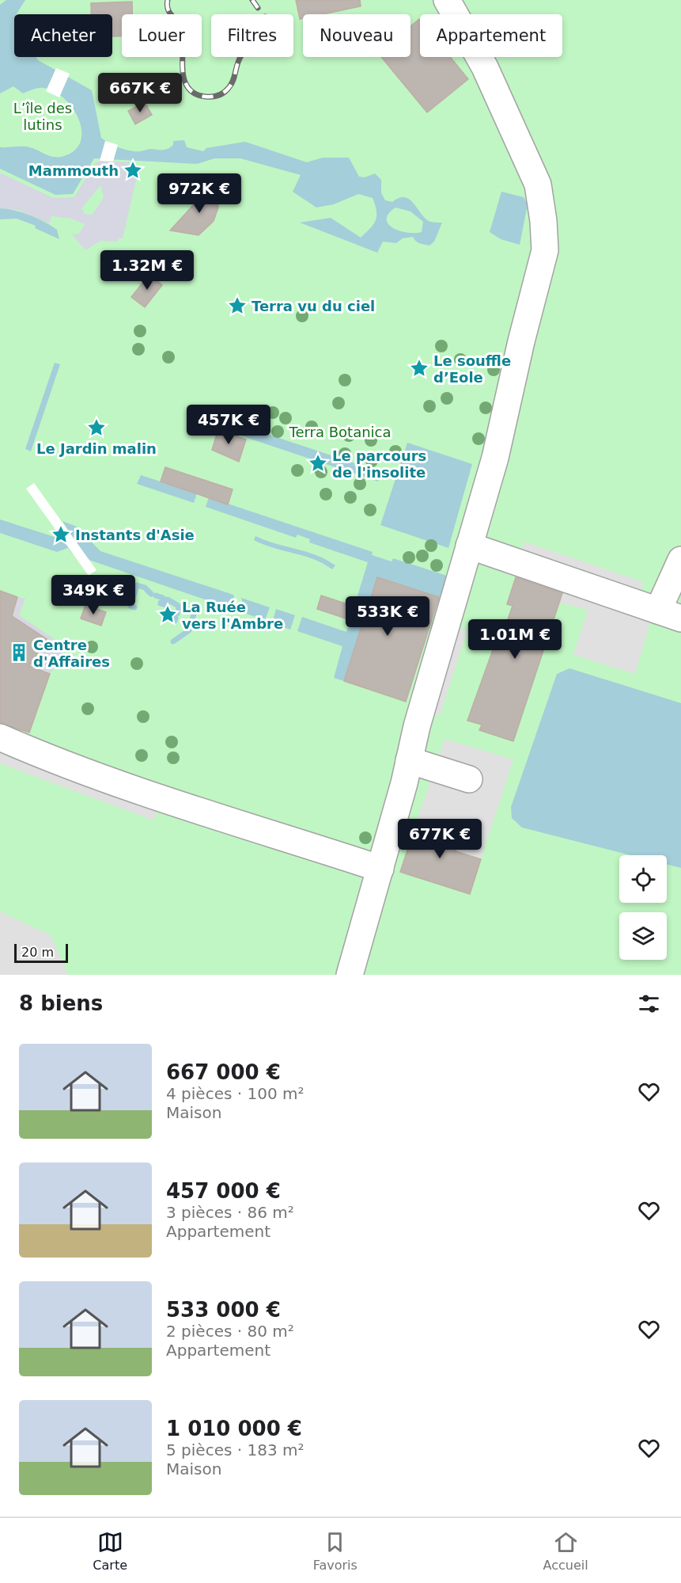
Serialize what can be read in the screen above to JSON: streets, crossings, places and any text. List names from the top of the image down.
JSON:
{
  "parks": ["L’île des lutins", "Terra Botanica"],
  "places": {
    "place": [
      "Mammouth",
      "Terra vu du ciel",
      "Le souffle d’Eole",
      "Le Jardin malin",
      "Le parcours de l'insolite",
      "Instants d'Asie",
      "La Ruée vers l'Ambre"
    ],
    "building": ["Centre d'Affaires"]
  },
  "scale_bar": "20 m",
  "page": {
    "chip": [
      "Acheter",
      "Louer",
      "Filtres",
      "Nouveau",
      "Appartement"
    ],
    "price": [
      "667K €",
      "972K €",
      "1.32M €",
      "457K €",
      "349K €",
      "533K €",
      "1.01M €",
      "677K €"
    ],
    "scale": "20 m",
    "heading": "8 biens",
    "list": [
      {
        "name": "667 000 €",
        "note": "4 pièces · 100 m² · Maison"
      },
      {
        "name": "457 000 €",
        "note": "3 pièces · 86 m² · Appartement"
      },
      {
        "name": "533 000 €",
        "note": "2 pièces · 80 m² · Appartement"
      },
      {
        "name": "1 010 000 €",
        "note": "5 pièces · 183 m² · Maison"
      }
    ],
    "tabs": ["Carte", "Favoris", "Accueil"]
  }
}
